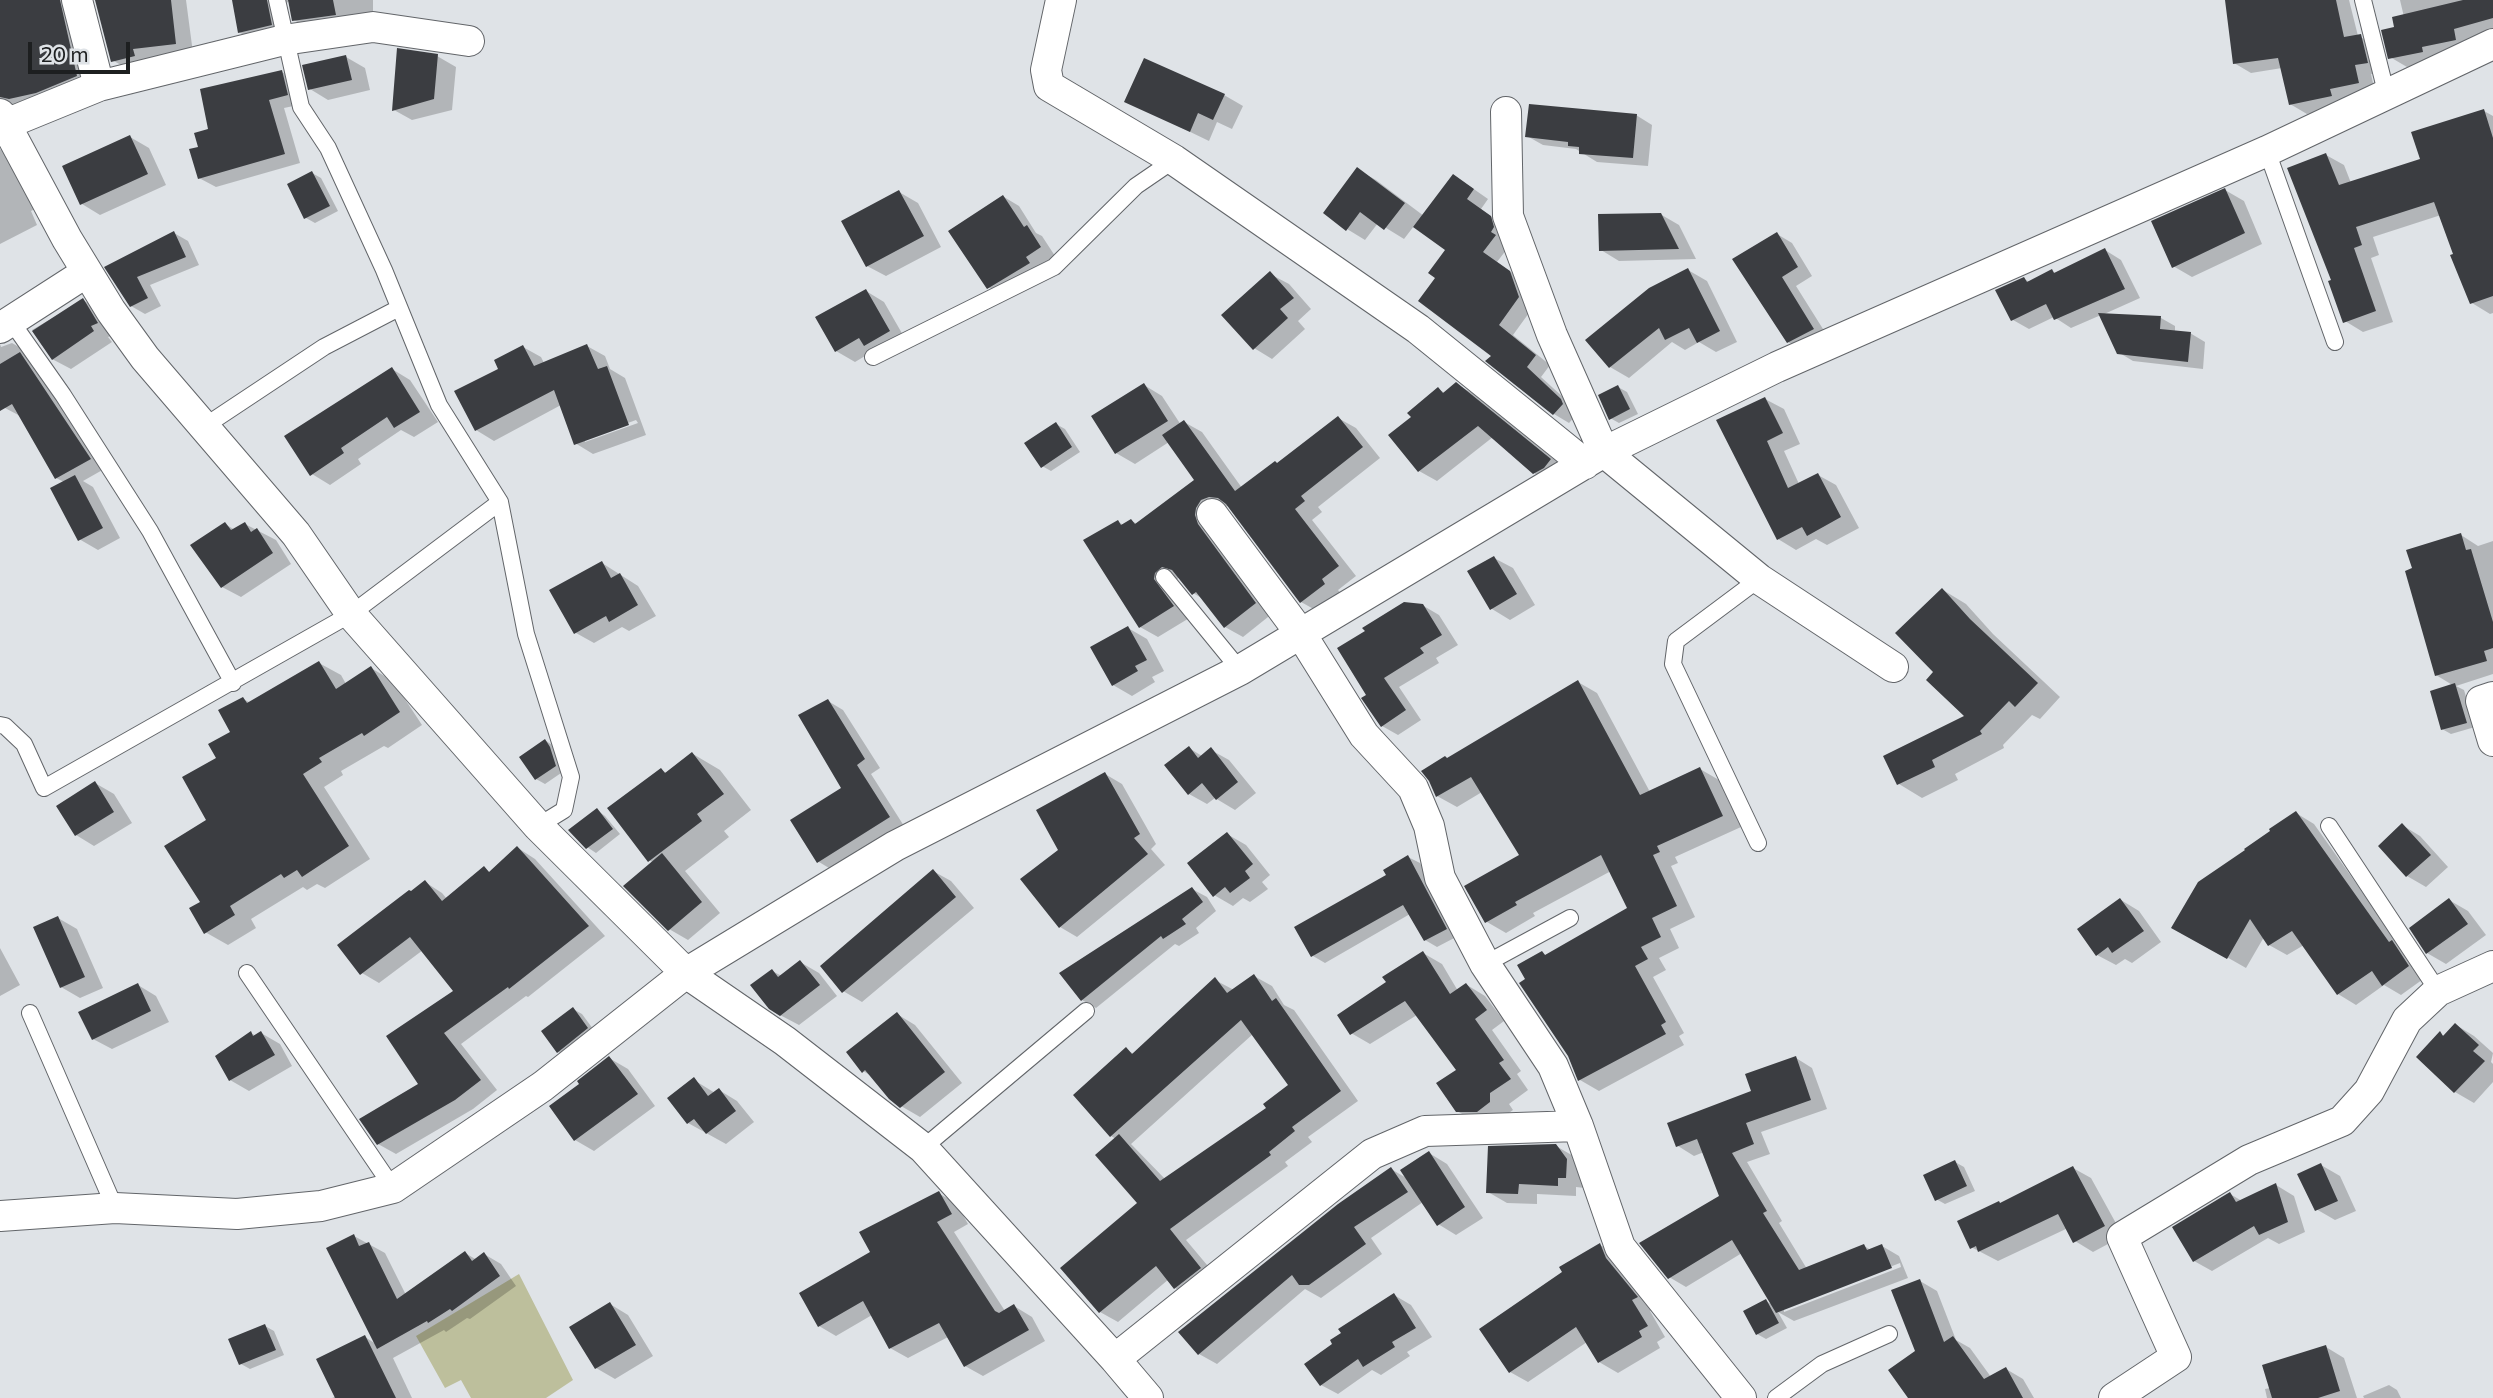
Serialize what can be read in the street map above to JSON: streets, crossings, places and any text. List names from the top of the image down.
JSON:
{
  "scale_bar": "20 m"
}
